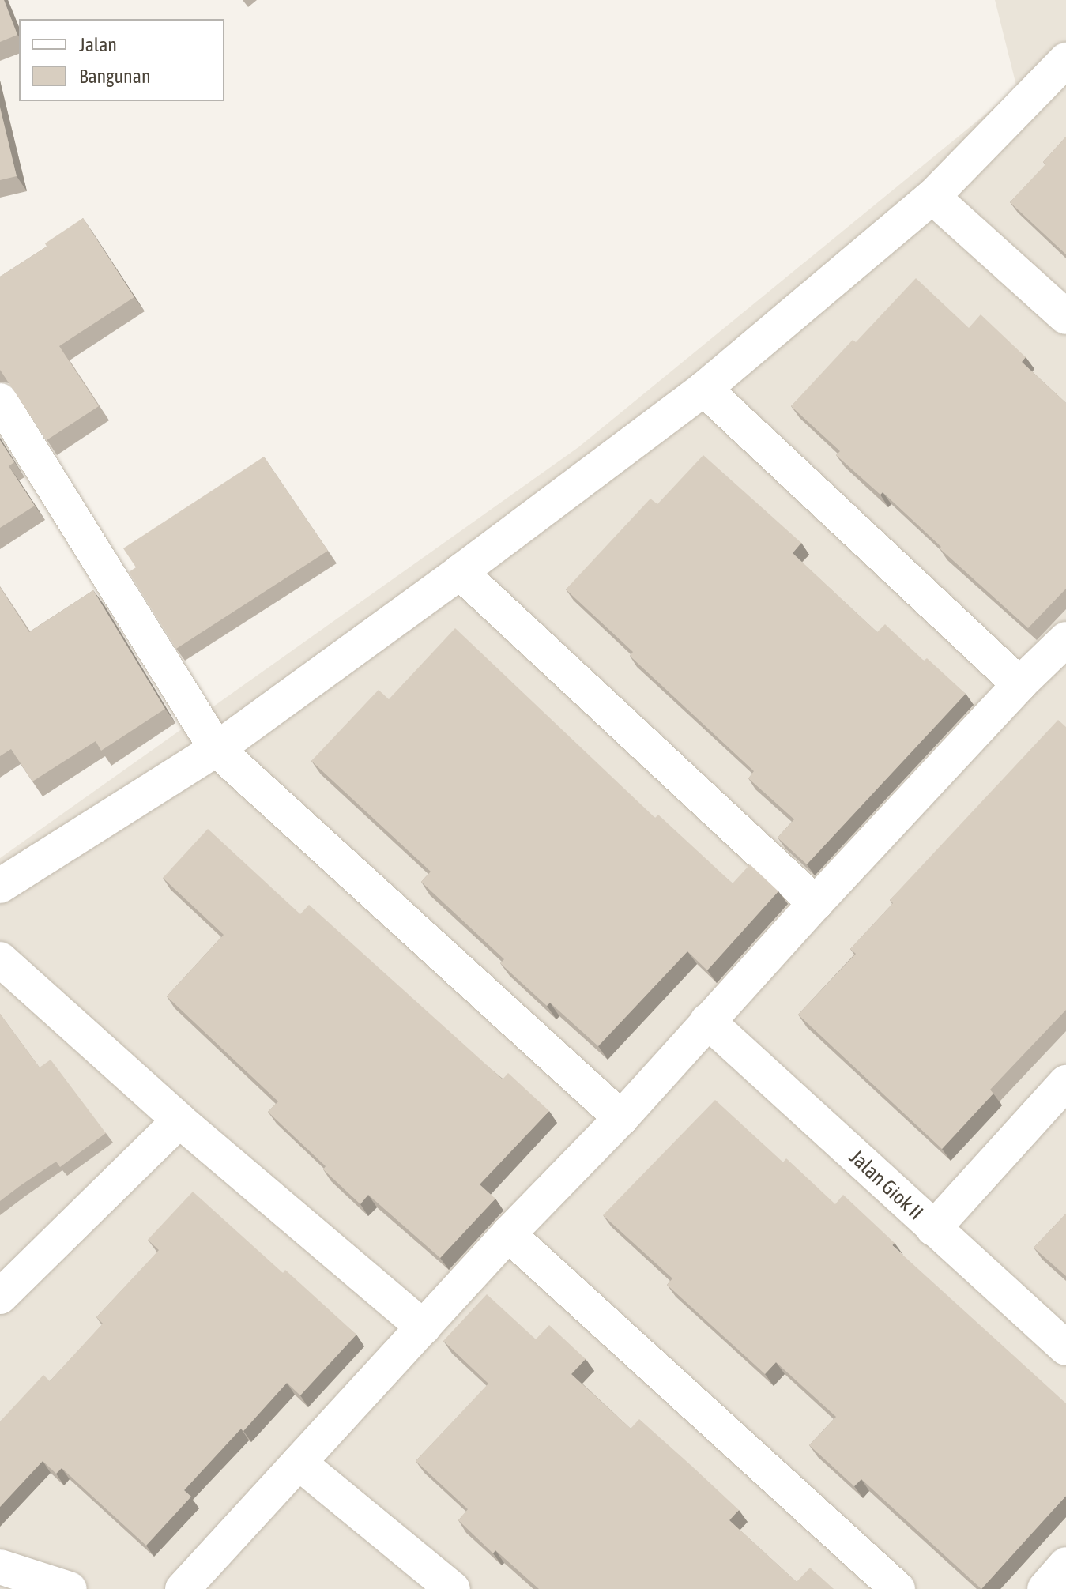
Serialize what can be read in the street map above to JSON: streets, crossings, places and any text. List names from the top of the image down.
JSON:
{
  "streets": {
    "street": ["Jalan Giok II"]
  },
  "legend": ["Jalan", "Bangunan"]
}
